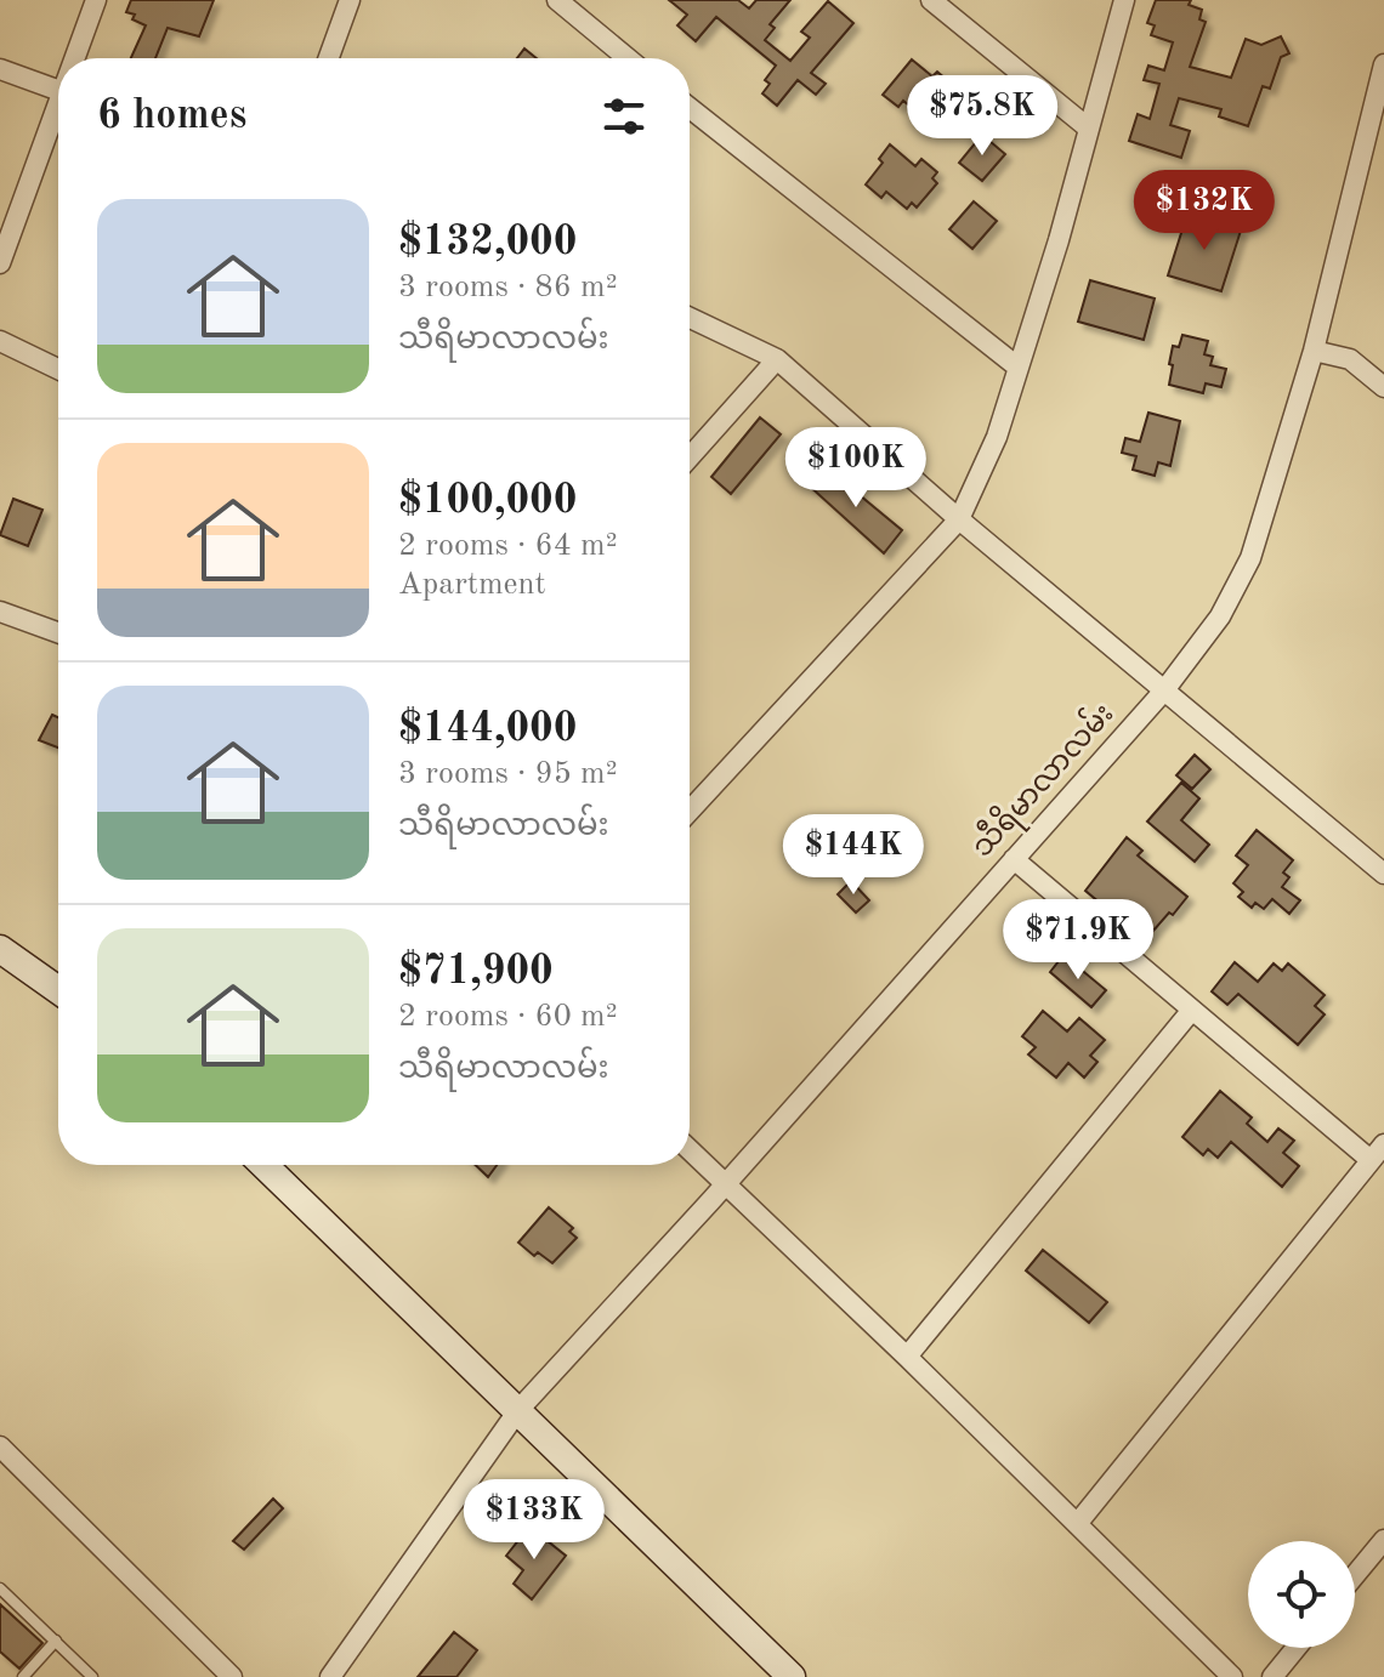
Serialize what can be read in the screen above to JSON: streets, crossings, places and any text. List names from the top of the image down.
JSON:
{
  "streets": {
    "street": ["သီရိမာလာလမ်း"]
  },
  "page": {
    "heading": "6 homes",
    "price": [
      "$75.8K",
      "$132K",
      "$100K",
      "$144K",
      "$71.9K",
      "$133K"
    ],
    "list": [
      {
        "name": "$132,000",
        "note": "3 rooms · 86 m² · သီရိမာလာလမ်း"
      },
      {
        "name": "$100,000",
        "note": "2 rooms · 64 m² · Apartment"
      },
      {
        "name": "$144,000",
        "note": "3 rooms · 95 m² · သီရိမာလာလမ်း"
      },
      {
        "name": "$71,900",
        "note": "2 rooms · 60 m² · သီရိမာလာလမ်း"
      }
    ]
  }
}
